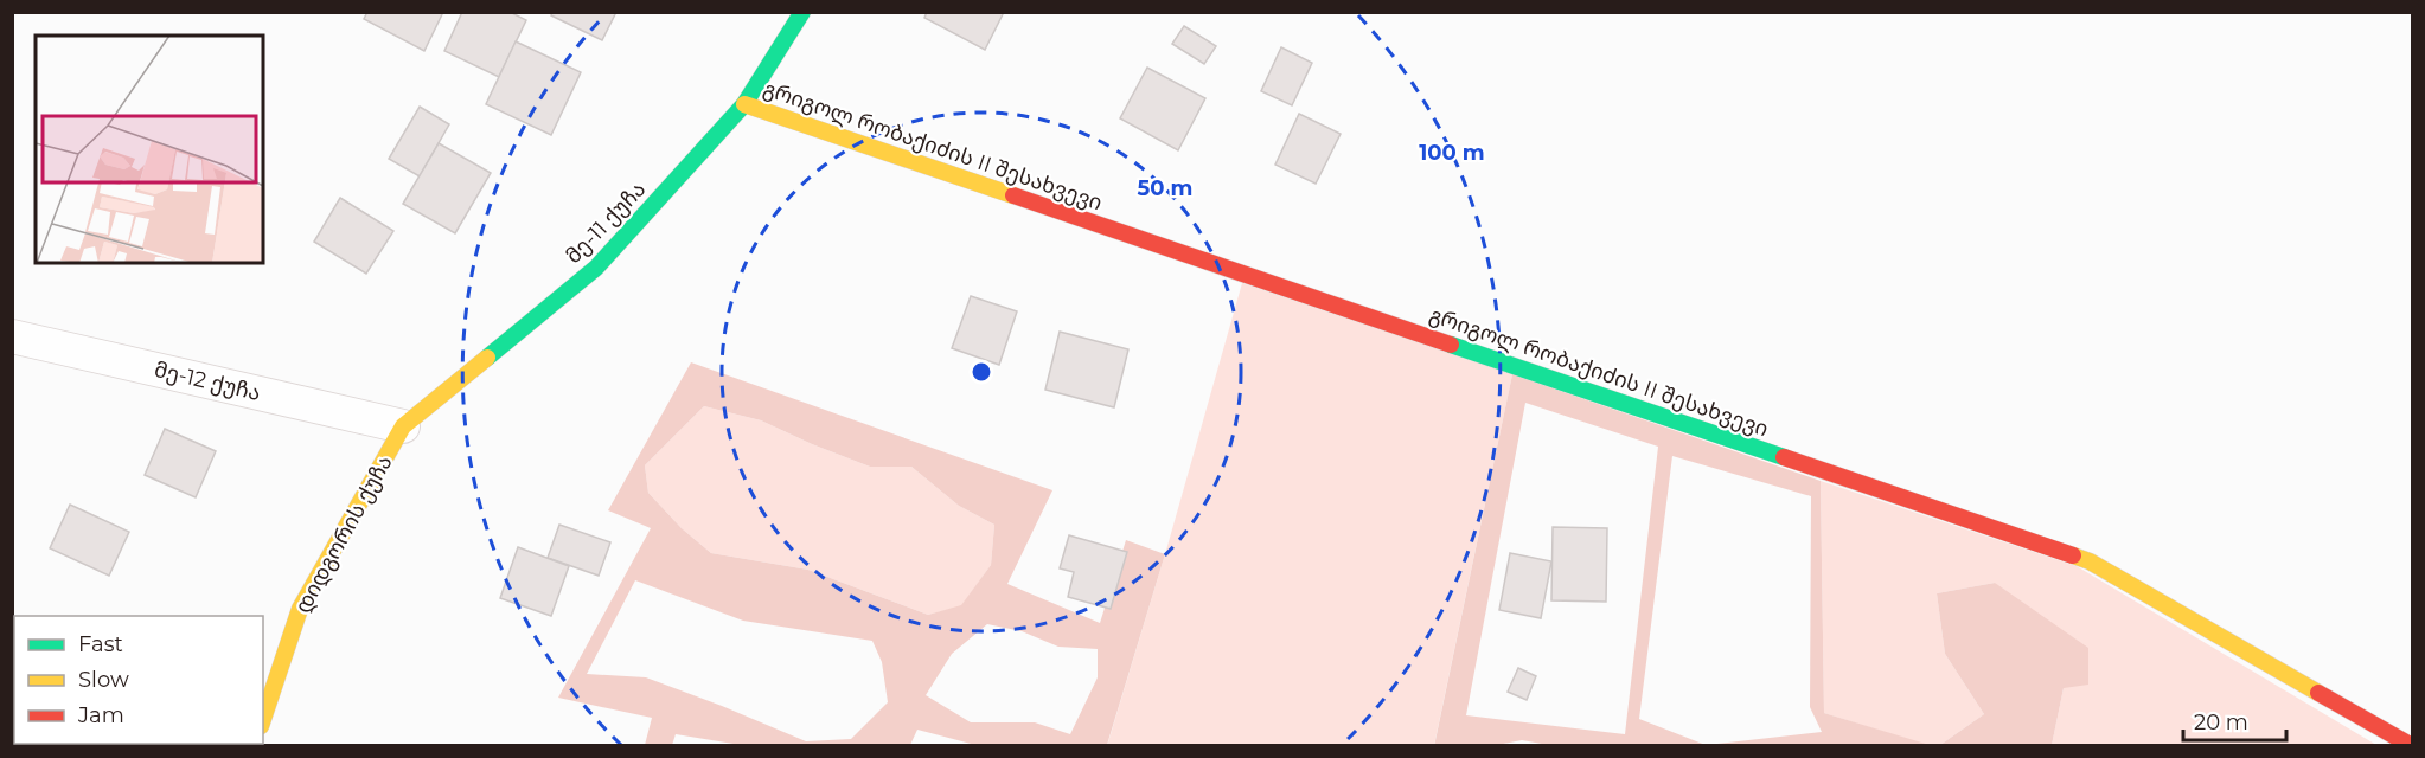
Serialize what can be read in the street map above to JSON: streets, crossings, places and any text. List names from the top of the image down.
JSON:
{
  "streets": {
    "street": [
      "გრიგოლ რობაქიძის II შესახვევი",
      "მე-11 ქუჩა",
      "მე-12 ქუჩა",
      "დიდგორის ქუჩა"
    ]
  },
  "crossings": [
    ["გრიგოლ რობაქიძის II შესახვევი", "მე-11 ქუჩა"],
    ["მე-11 ქუჩა", "მე-12 ქუჩა"],
    ["მე-11 ქუჩა", "დიდგორის ქუჩა"],
    ["მე-12 ქუჩა", "დიდგორის ქუჩა"]
  ],
  "legend": ["Fast", "Slow", "Jam"],
  "scale_bar": "20 m",
  "rings": ["100 m", "50 m"]
}
